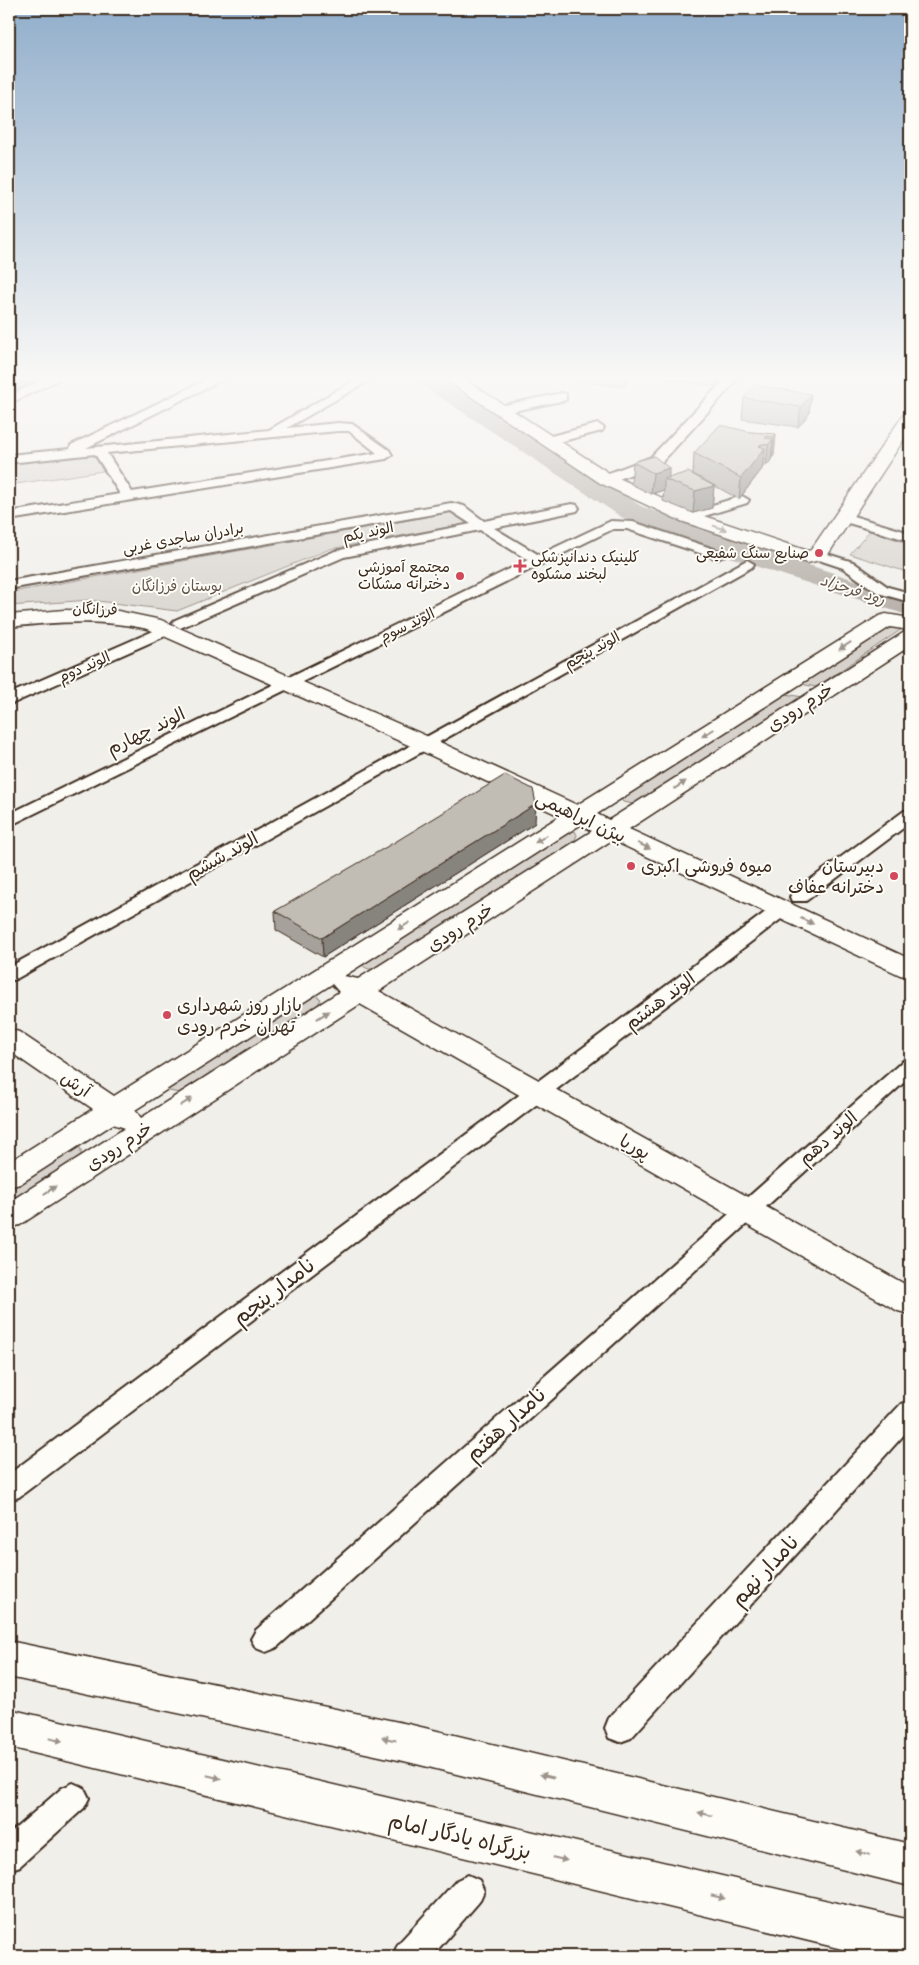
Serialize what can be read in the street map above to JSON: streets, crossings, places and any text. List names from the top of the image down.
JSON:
{
  "streets": {
    "main road": [
      "فرزانگان",
      "خرم رودی",
      "بیژن ابراهیمی",
      "آرش",
      "پوریا",
      "بزرگراه یادگار امام"
    ],
    "street": [
      "الوند یکم",
      "برادران ساجدی غربی",
      "الوند سوم",
      "الوند پنجم",
      "الوند دوم",
      "الوند چهارم",
      "الوند ششم",
      "الوند هشتم",
      "الوند دهم",
      "نامدار پنجم",
      "نامدار هفتم",
      "نامدار نهم"
    ]
  },
  "crossings": [
    ["الوند یکم", "برادران ساجدی غربی"],
    ["الوند یکم", "فرزانگان"],
    ["الوند یکم", "الوند دوم"],
    ["الوند یکم", "بیژن ابراهیمی"],
    ["فرزانگان", "الوند دوم"],
    ["فرزانگان", "بیژن ابراهیمی"],
    ["الوند سوم", "الوند چهارم"],
    ["الوند سوم", "بیژن ابراهیمی"],
    ["الوند پنجم", "بیژن ابراهیمی"],
    ["الوند پنجم", "الوند ششم"],
    ["الوند دوم", "بیژن ابراهیمی"],
    ["خرم رودی", "بیژن ابراهیمی"],
    ["خرم رودی", "آرش"],
    ["خرم رودی", "پوریا"],
    ["الوند چهارم", "بیژن ابراهیمی"],
    ["بیژن ابراهیمی", "الوند ششم"],
    ["بیژن ابراهیمی", "الوند هشتم"],
    ["الوند هشتم", "پوریا"],
    ["الوند هشتم", "نامدار پنجم"],
    ["الوند دهم", "پوریا"],
    ["الوند دهم", "نامدار هفتم"],
    ["پوریا", "نامدار پنجم"],
    ["پوریا", "نامدار هفتم"]
  ],
  "water": ["رود فرحزاد"],
  "parks": ["بوستان فرزانگان"],
  "places": {
    "other": [
      "صنایع سنگ شفیعی",
      "مجتمع آموزشی دخترانه مشکات",
      "میوه فروشی اکبری",
      "دبیرستان دخترانه عفاف",
      "بازار روز شهرداری تهران خرم رودی"
    ],
    "health": ["کلینیک دندانپزشکی لبخند مشکوه"]
  }
}
